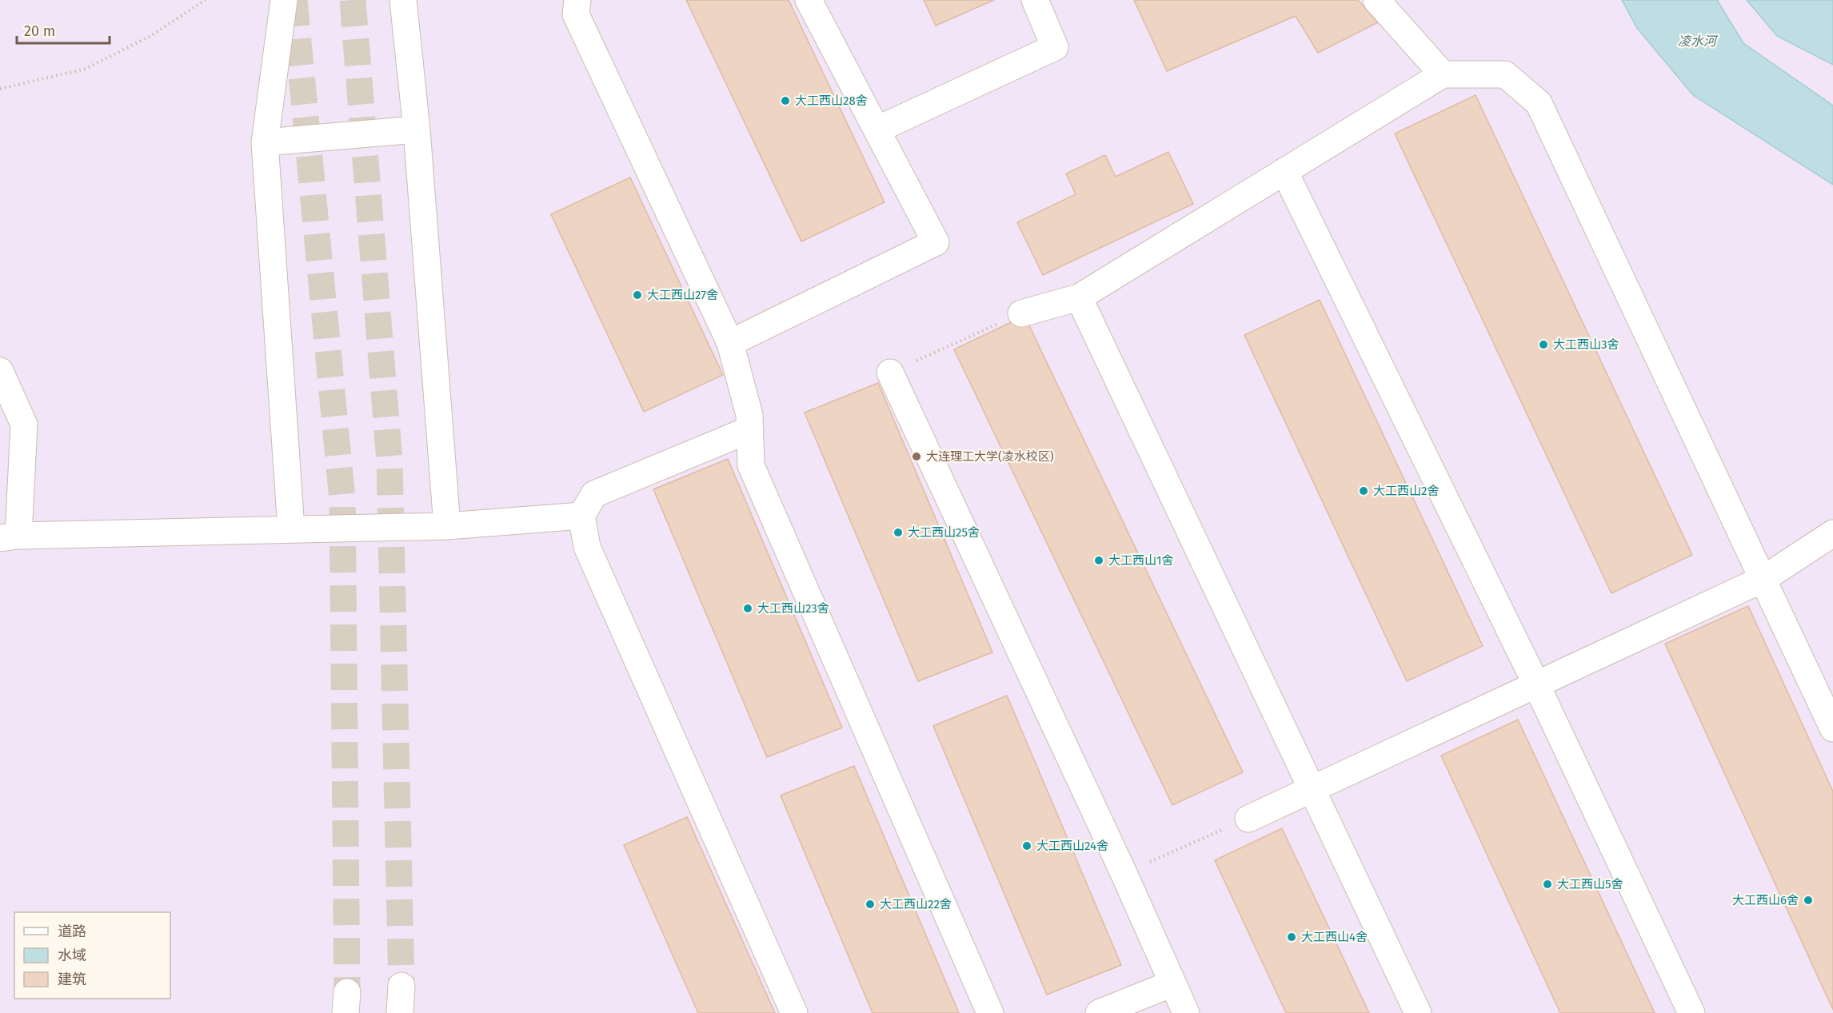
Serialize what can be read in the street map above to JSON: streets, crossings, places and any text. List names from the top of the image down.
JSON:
{
  "water": ["凌水河"],
  "places": [
    "大工西山28舍",
    "大工西山27舍",
    "大工西山3舍",
    "大连理工大学(凌水校区)",
    "大工西山2舍",
    "大工西山25舍",
    "大工西山1舍",
    "大工西山23舍",
    "大工西山24舍",
    "大工西山5舍",
    "大工西山6舍",
    "大工西山22舍",
    "大工西山4舍"
  ],
  "legend": ["道路", "水域", "建筑"],
  "scale_bar": "20 m"
}
